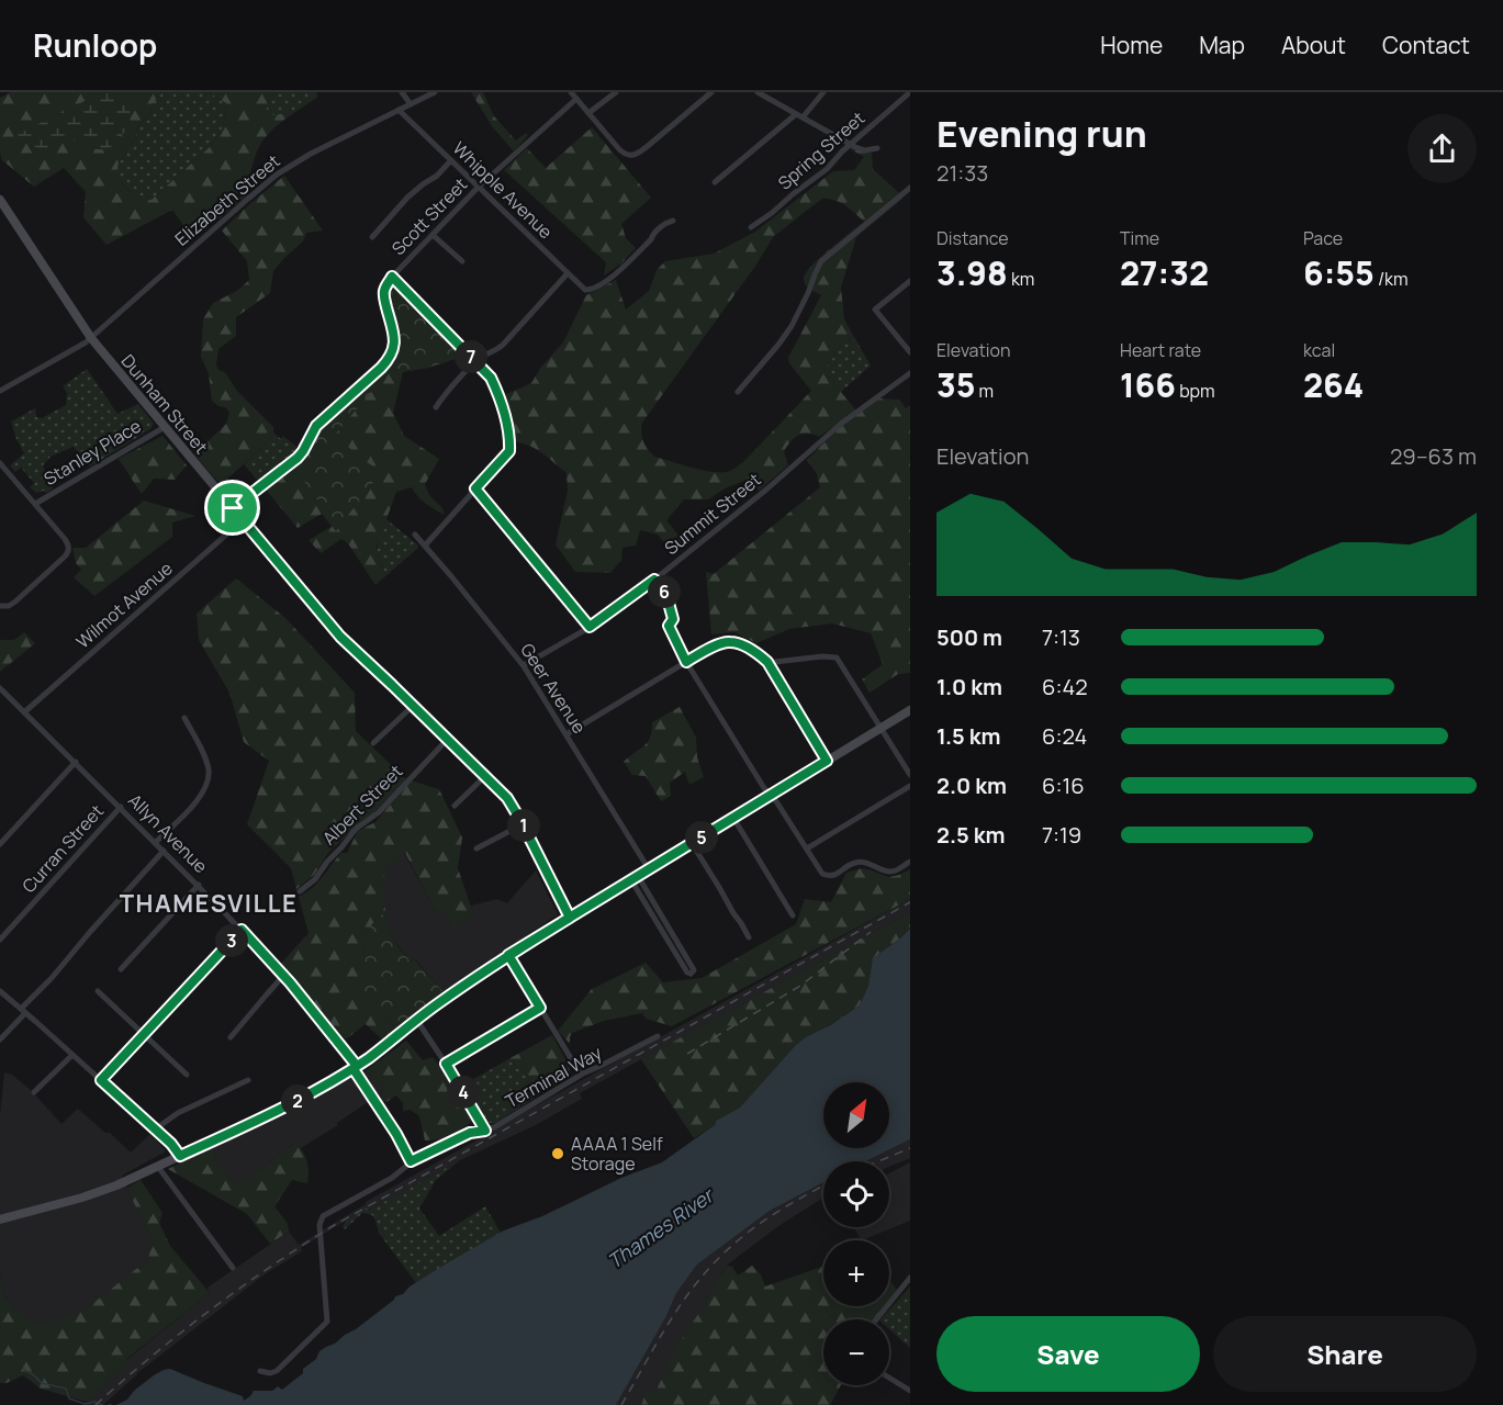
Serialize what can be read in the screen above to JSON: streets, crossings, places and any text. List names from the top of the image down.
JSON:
{
  "streets": {
    "main road": ["Dunham Street"],
    "street": [
      "Spring Street",
      "Whipple Avenue",
      "Elizabeth Street",
      "Scott Street",
      "Stanley Place",
      "Summit Street",
      "Wilmot Avenue",
      "Geer Avenue",
      "Albert Street",
      "Allyn Avenue",
      "Curran Street",
      "Terminal Way"
    ]
  },
  "crossings": [
    ["Whipple Avenue", "Elizabeth Street"],
    ["Whipple Avenue", "Scott Street"],
    ["Elizabeth Street", "Dunham Street"],
    ["Dunham Street", "Stanley Place"],
    ["Dunham Street", "Wilmot Avenue"],
    ["Dunham Street", "Albert Street"],
    ["Summit Street", "Geer Avenue"],
    ["Wilmot Avenue", "Allyn Avenue"],
    ["Allyn Avenue", "Curran Street"],
    ["Allyn Avenue", "Terminal Way"]
  ],
  "districts": ["THAMESVILLE"],
  "water": ["Thames River"],
  "places": ["AAAA 1 Self Storage"],
  "north": "top right",
  "page": {
    "header": "Runloop",
    "nav": [
      "Home",
      "Map",
      "About",
      "Contact"
    ],
    "heading": ["Evening run", "21:33"],
    "stats": [
      ["Distance", "3.98 km"],
      ["Time", "27:32"],
      ["Pace", "6:55 /km"],
      ["Elevation", "35 m"],
      ["Heart rate", "166 bpm"],
      ["kcal", "264"]
    ],
    "pins": [
      "7",
      "6",
      "1",
      "5",
      "3",
      "4",
      "2"
    ],
    "chart": ["Elevation", "29–63 m"],
    "list": [
      {
        "name": "500 m",
        "note": "7:13"
      },
      {
        "name": "1.0 km",
        "note": "6:42"
      },
      {
        "name": "1.5 km",
        "note": "6:24"
      },
      {
        "name": "2.0 km",
        "note": "6:16"
      },
      {
        "name": "2.5 km",
        "note": "7:19"
      }
    ],
    "map_buttons": ["+", "−"],
    "buttons": ["Save", "Share"]
  }
}
